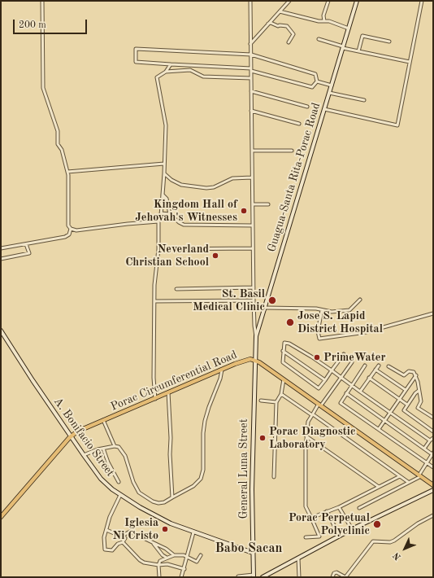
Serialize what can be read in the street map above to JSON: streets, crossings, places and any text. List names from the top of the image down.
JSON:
{
  "streets": {
    "main road": [
      "Guagua-Santa Rita-Porac Road",
      "Porac Circumferential Road",
      "A. Bonifacio Street",
      "General Luna Street"
    ]
  },
  "crossings": [
    ["Guagua-Santa Rita-Porac Road", "Porac Circumferential Road"],
    ["Guagua-Santa Rita-Porac Road", "General Luna Street"],
    ["Porac Circumferential Road", "A. Bonifacio Street"],
    ["Porac Circumferential Road", "General Luna Street"],
    ["A. Bonifacio Street", "General Luna Street"]
  ],
  "districts": ["Babo Sacan"],
  "places": [
    "Kingdom Hall of Jehovah's Witnesses",
    "Neverland Christian School",
    "St. Basil Medical Clinic",
    "Jose S. Lapid District Hospital",
    "PrimeWater",
    "Porac Diagnostic Laboratory",
    "Porac Perpetual Polyclinic",
    "Iglesia Ni Cristo"
  ],
  "scale_bar": "200 m",
  "north": "bottom left"
}
